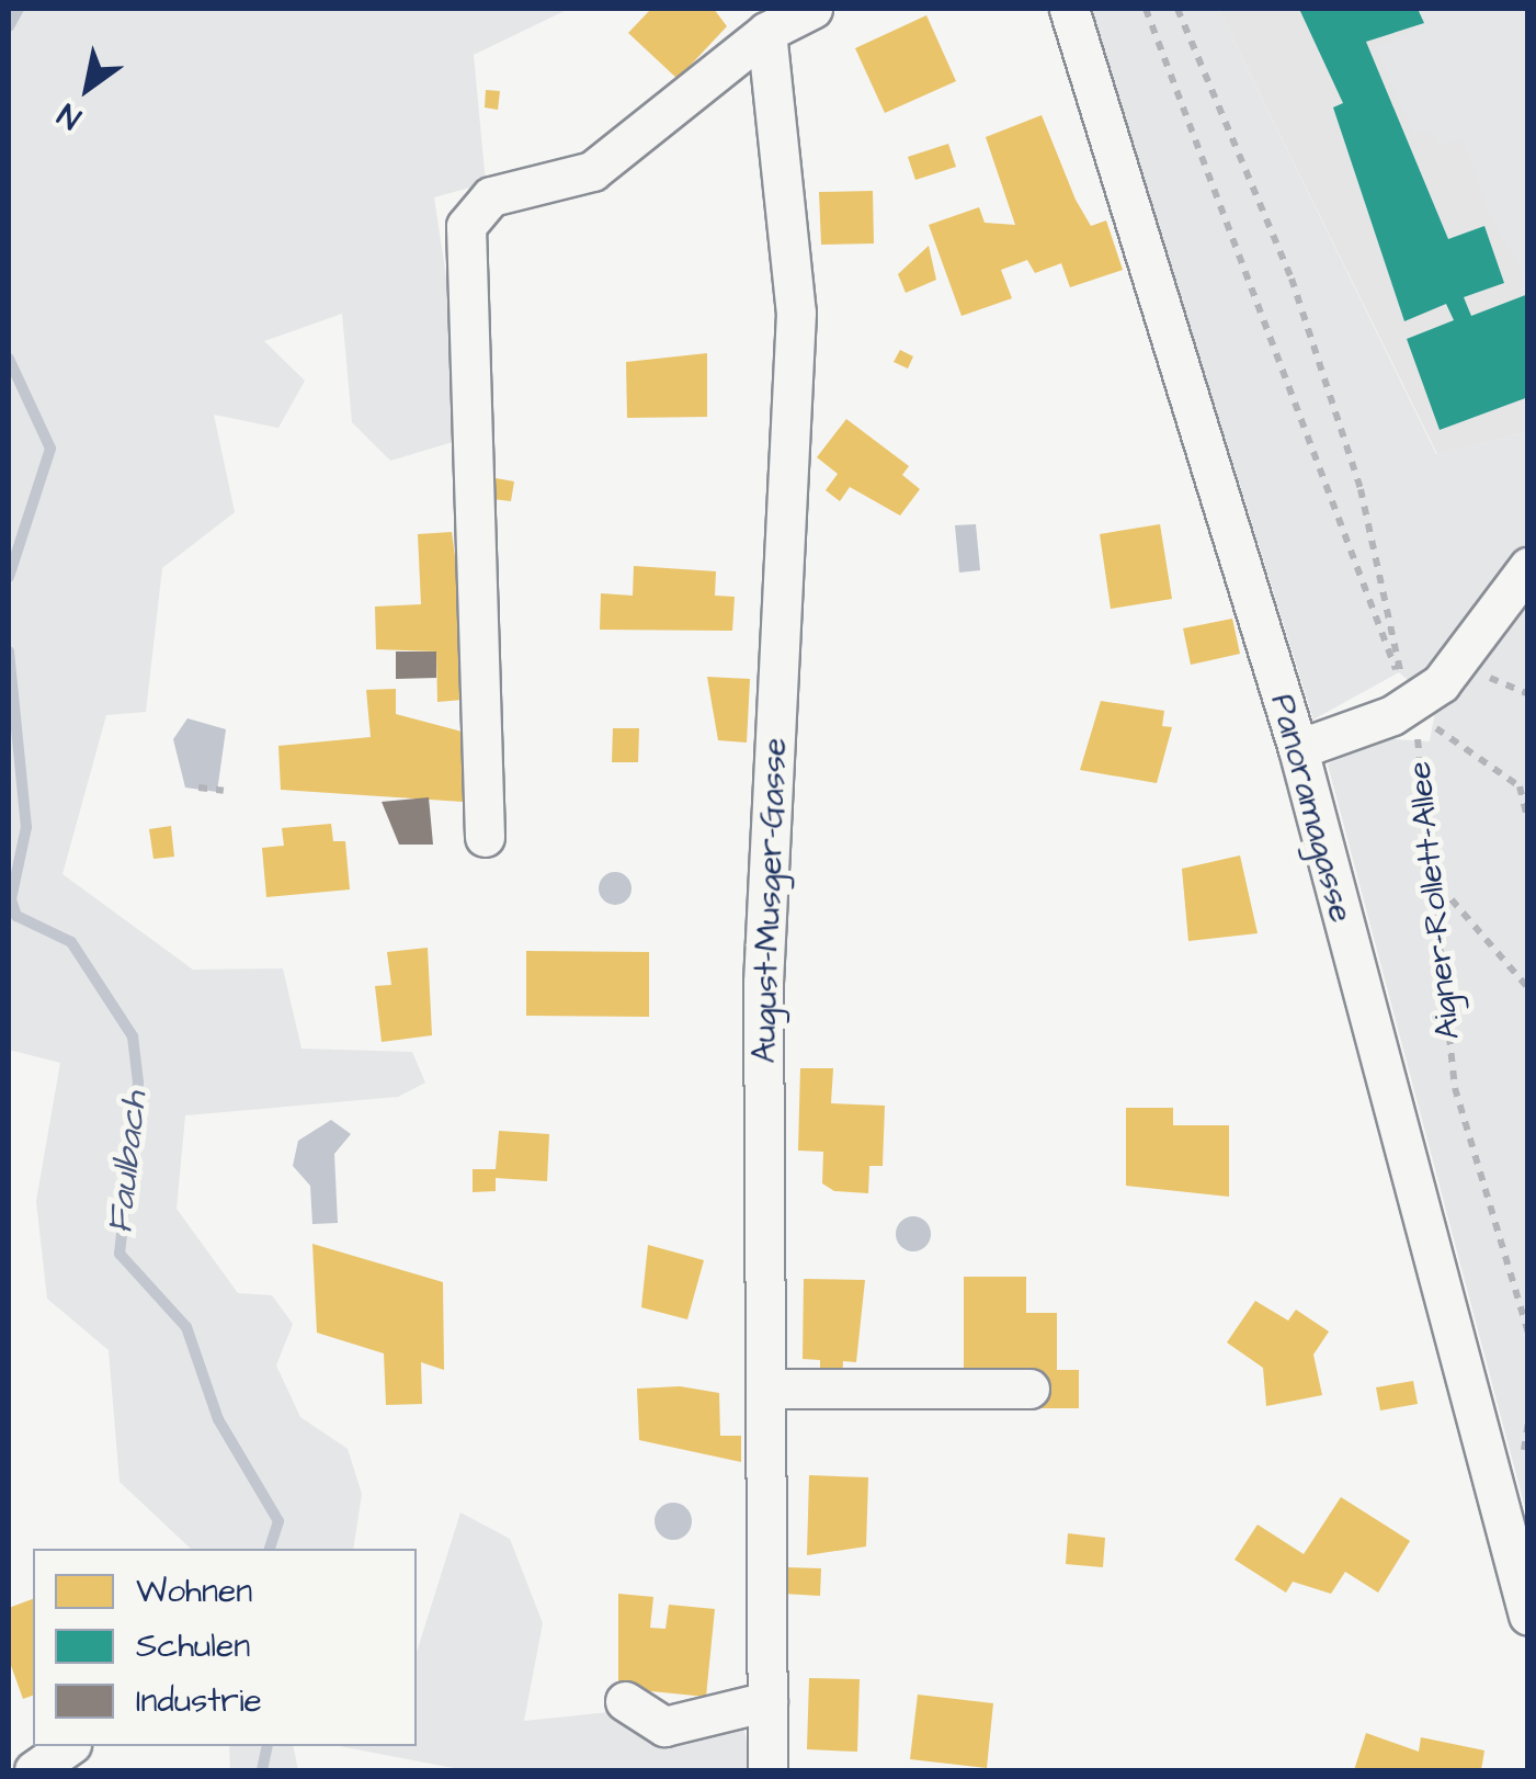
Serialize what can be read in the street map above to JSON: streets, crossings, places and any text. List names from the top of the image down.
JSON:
{
  "streets": {
    "street": ["Panoramagasse", "August-Musger-Gasse"],
    "path": ["Aigner-Rollett-Allee"]
  },
  "water": ["Faulbach"],
  "legend": ["Wohnen", "Schulen", "Industrie"],
  "north": "bottom left"
}
